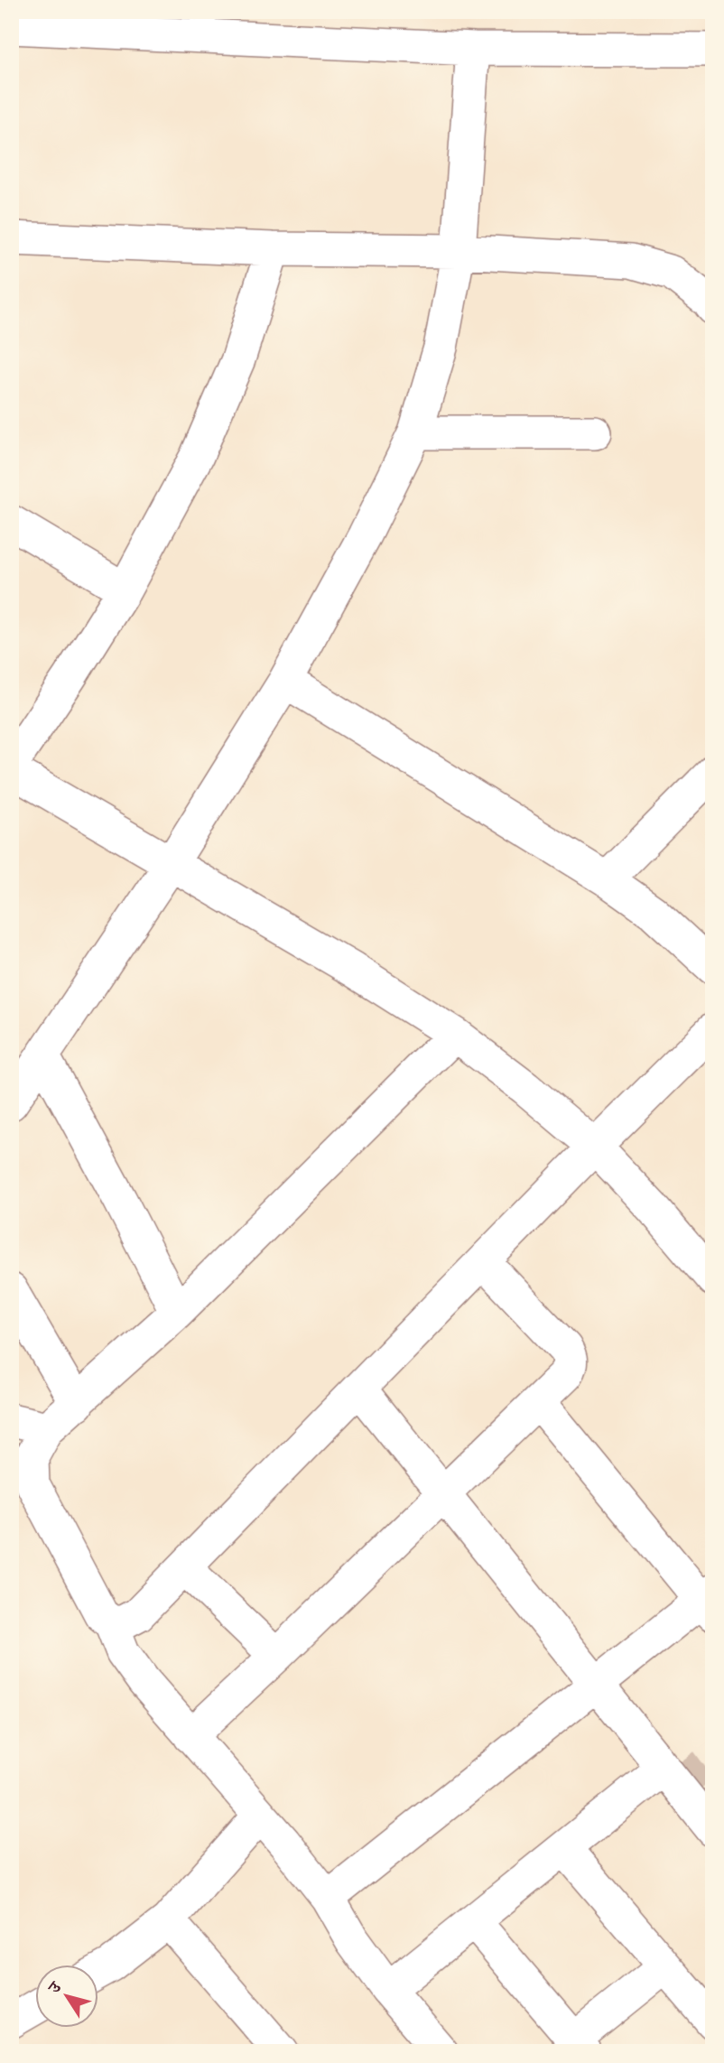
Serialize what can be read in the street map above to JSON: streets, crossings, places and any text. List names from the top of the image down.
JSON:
{
  "north": "top left"
}
